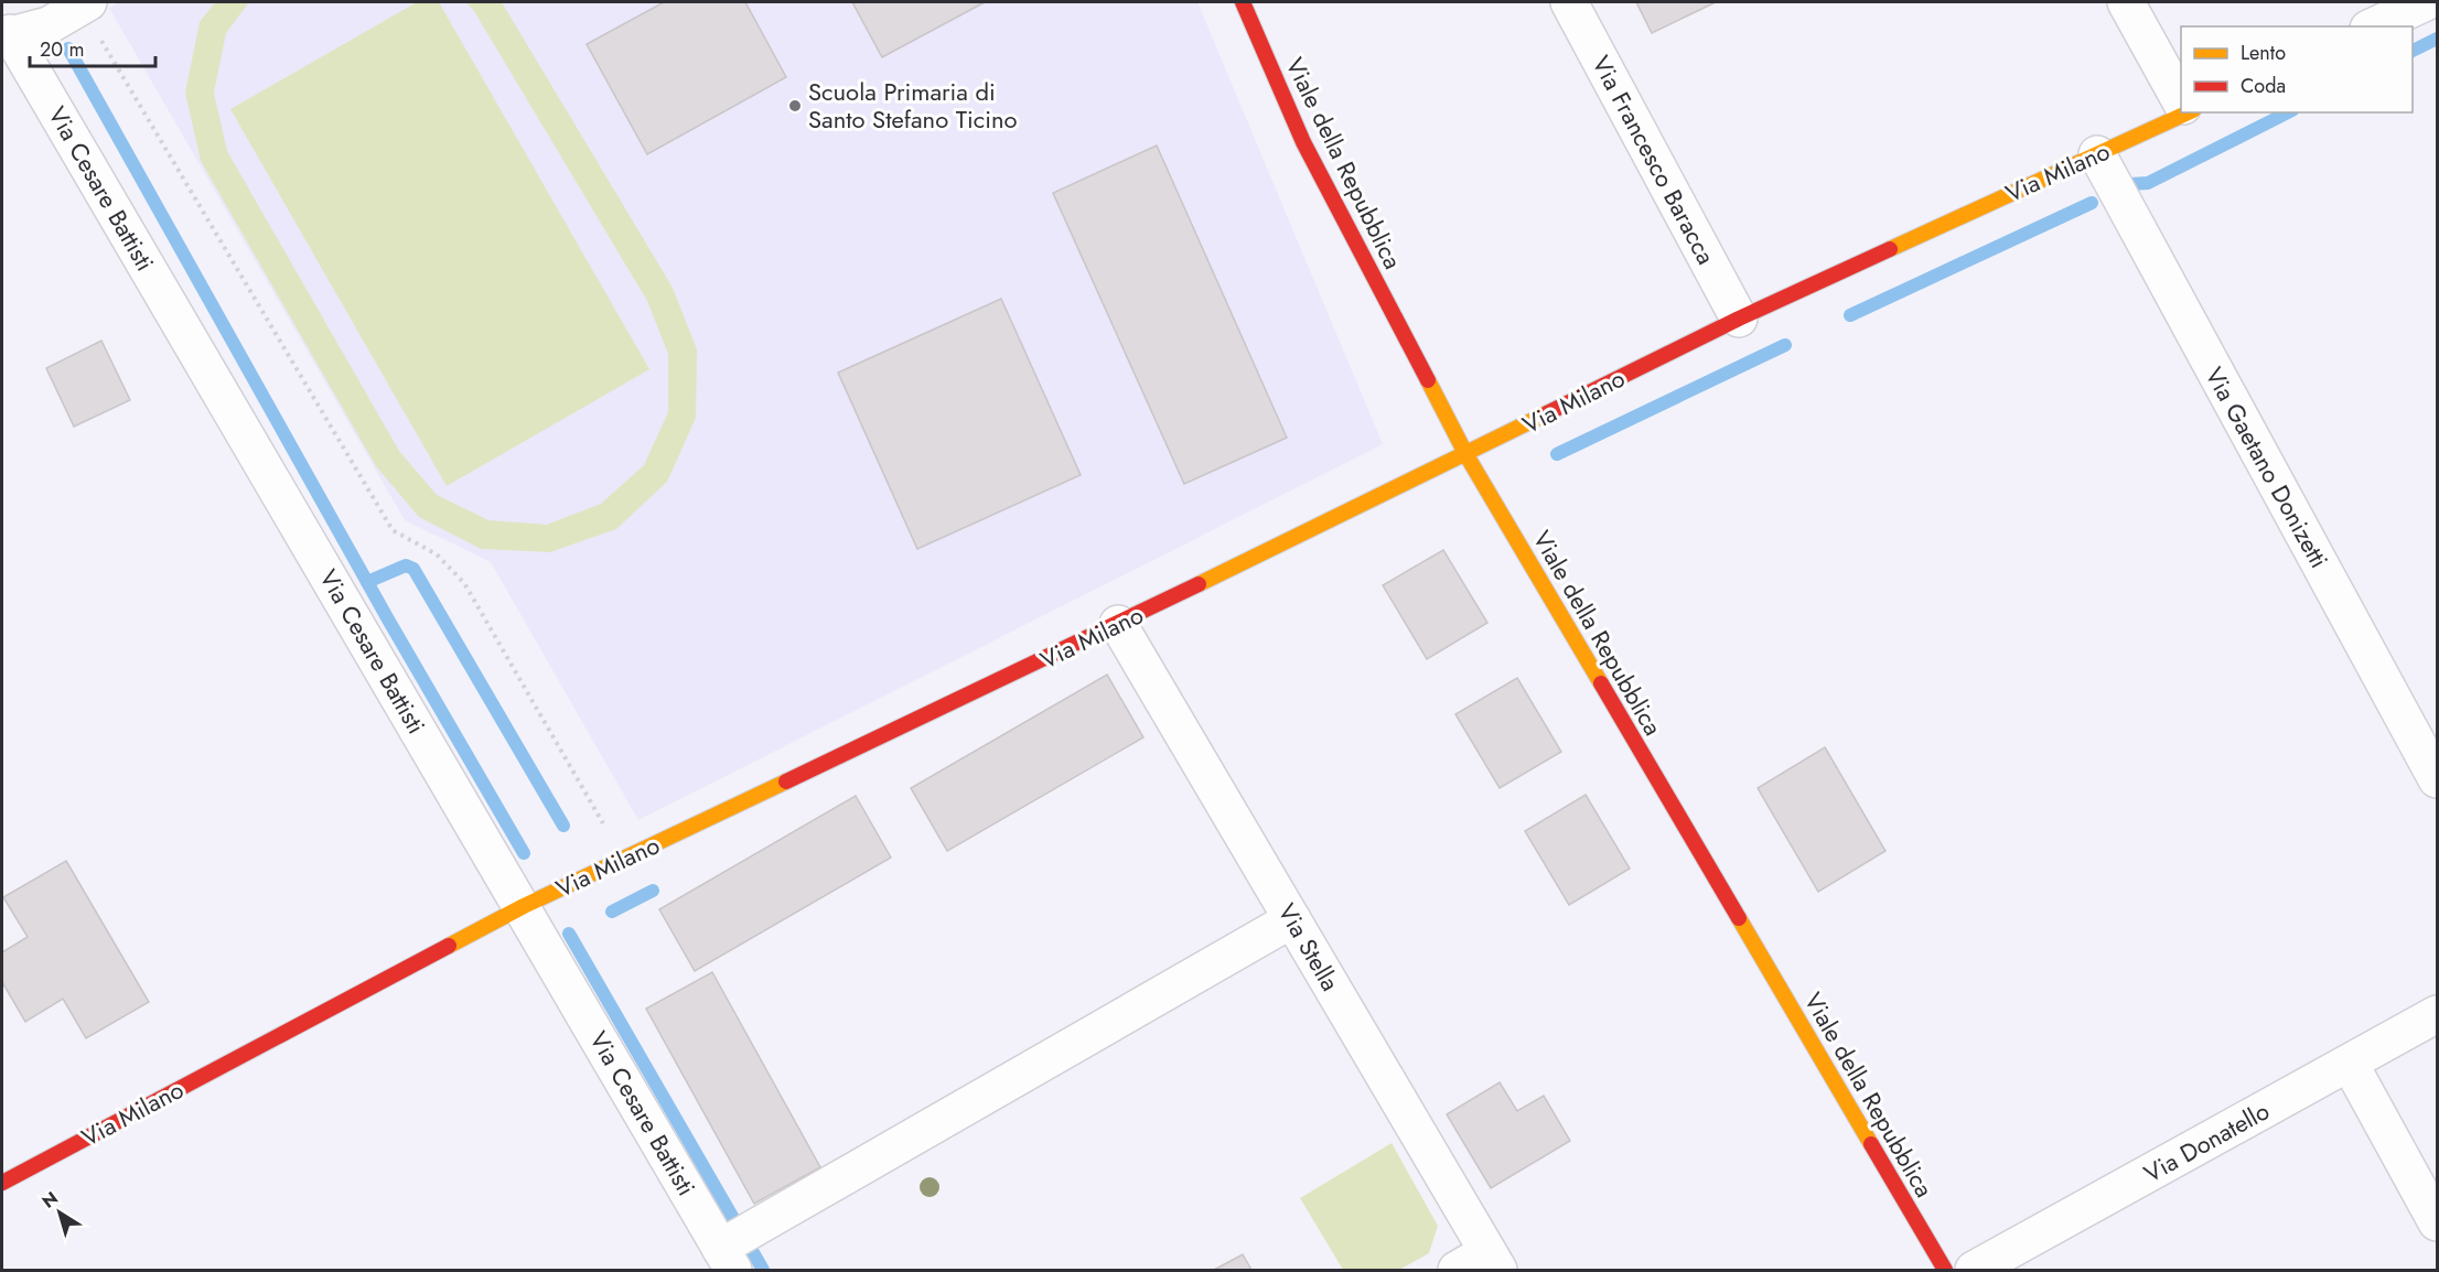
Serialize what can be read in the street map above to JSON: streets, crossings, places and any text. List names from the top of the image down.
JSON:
{
  "streets": {
    "street": [
      "Via Francesco Baracca",
      "Viale della Repubblica",
      "Via Milano",
      "Via Cesare Battisti",
      "Via Gaetano Donizetti",
      "Via Stella",
      "Via Donatello"
    ]
  },
  "crossings": [
    ["Via Francesco Baracca", "Via Milano"],
    ["Viale della Repubblica", "Via Milano"],
    ["Via Milano", "Via Cesare Battisti"],
    ["Via Milano", "Via Gaetano Donizetti"],
    ["Via Milano", "Via Stella"]
  ],
  "places": ["Scuola Primaria di Santo Stefano Ticino"],
  "legend": ["Lento", "Coda"],
  "scale_bar": "20 m",
  "north": "top left"
}
